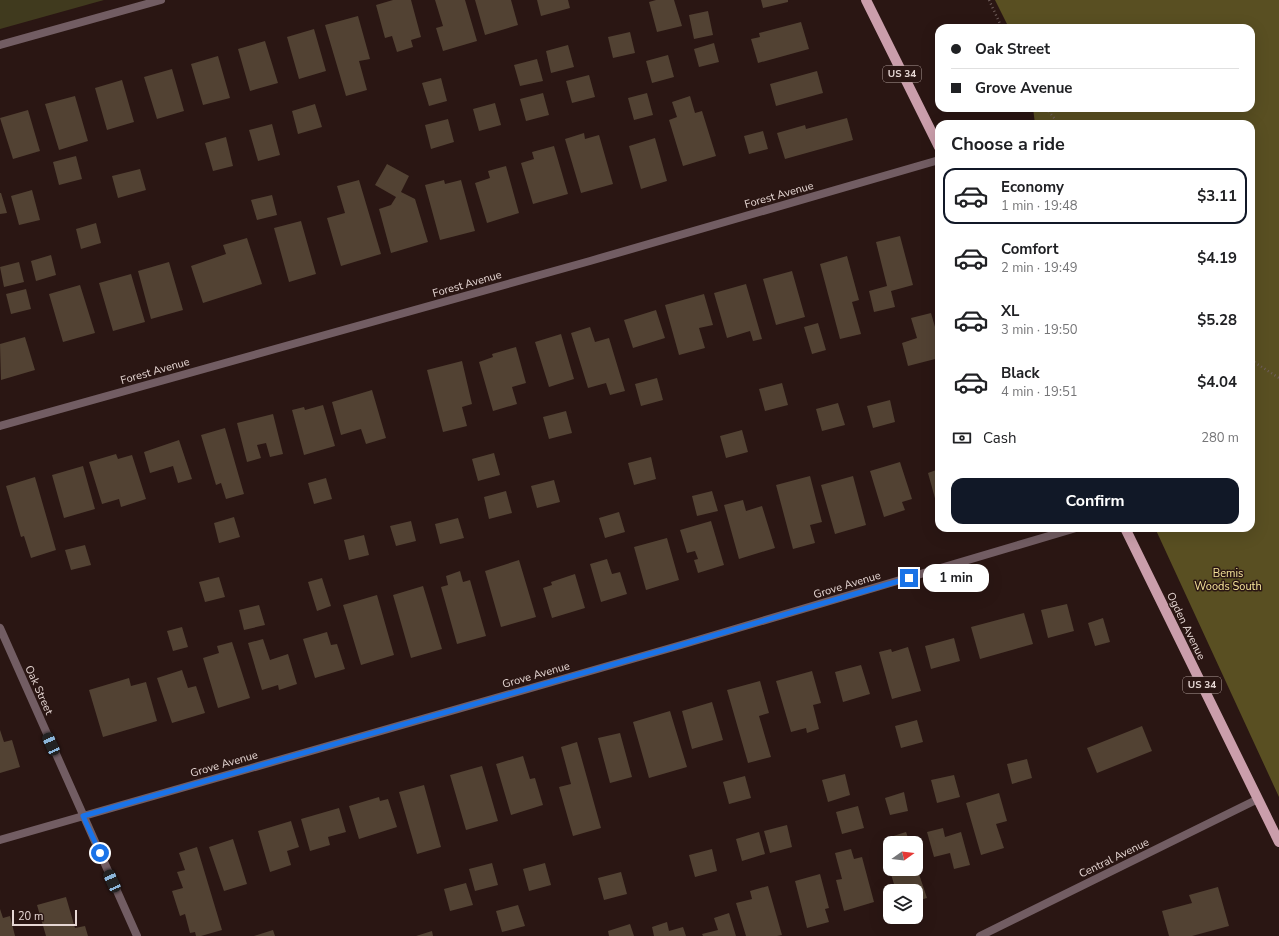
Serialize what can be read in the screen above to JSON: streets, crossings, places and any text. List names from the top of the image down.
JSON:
{
  "streets": {
    "main road": ["US 34", "Ogden Avenue"],
    "street": [
      "Forest Avenue",
      "Grove Avenue",
      "Oak Street",
      "Central Avenue"
    ]
  },
  "crossings": [
    ["Grove Avenue", "Oak Street"],
    ["Ogden Avenue", "Central Avenue"]
  ],
  "parks": ["Bemis Woods South"],
  "scale_bar": "20 m",
  "north": "right",
  "page": {
    "banner": ["Oak Street", "Grove Avenue"],
    "heading": "Choose a ride",
    "list": [
      {
        "name": "Economy",
        "note": "1 min · 19:48",
        "value": "$3.11"
      },
      {
        "name": "Comfort",
        "note": "2 min · 19:49",
        "value": "$4.19"
      },
      {
        "name": "XL",
        "note": "3 min · 19:50",
        "value": "$5.28"
      },
      {
        "name": "Black",
        "note": "4 min · 19:51",
        "value": "$4.04"
      }
    ],
    "pay": ["Cash", "280 m"],
    "buttons": "Confirm",
    "bubble": "1 min",
    "scale": "20 m"
  }
}
